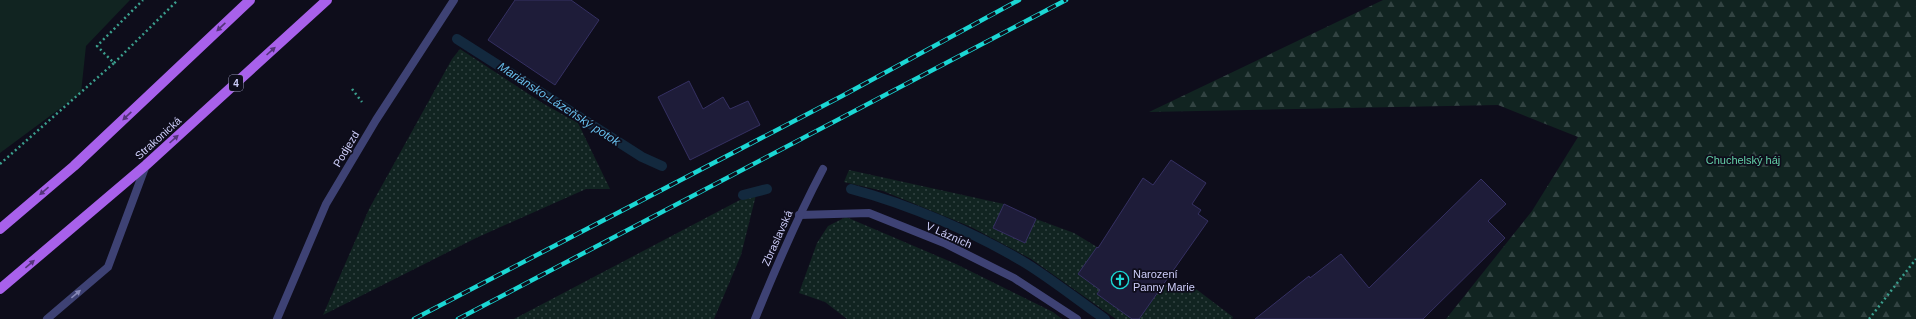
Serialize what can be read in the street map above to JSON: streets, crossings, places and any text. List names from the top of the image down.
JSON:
{
  "streets": {
    "main road": ["4", "Strakonická"],
    "street": ["Podjezd", "V Lázních", "Zbraslavská"]
  },
  "crossings": [
    ["V Lázních", "Zbraslavská"]
  ],
  "water": ["Mariánsko-Lázeňský potok"],
  "parks": ["Chuchelský háj"],
  "places": {
    "church": ["Narození Panny Marie"]
  }
}
